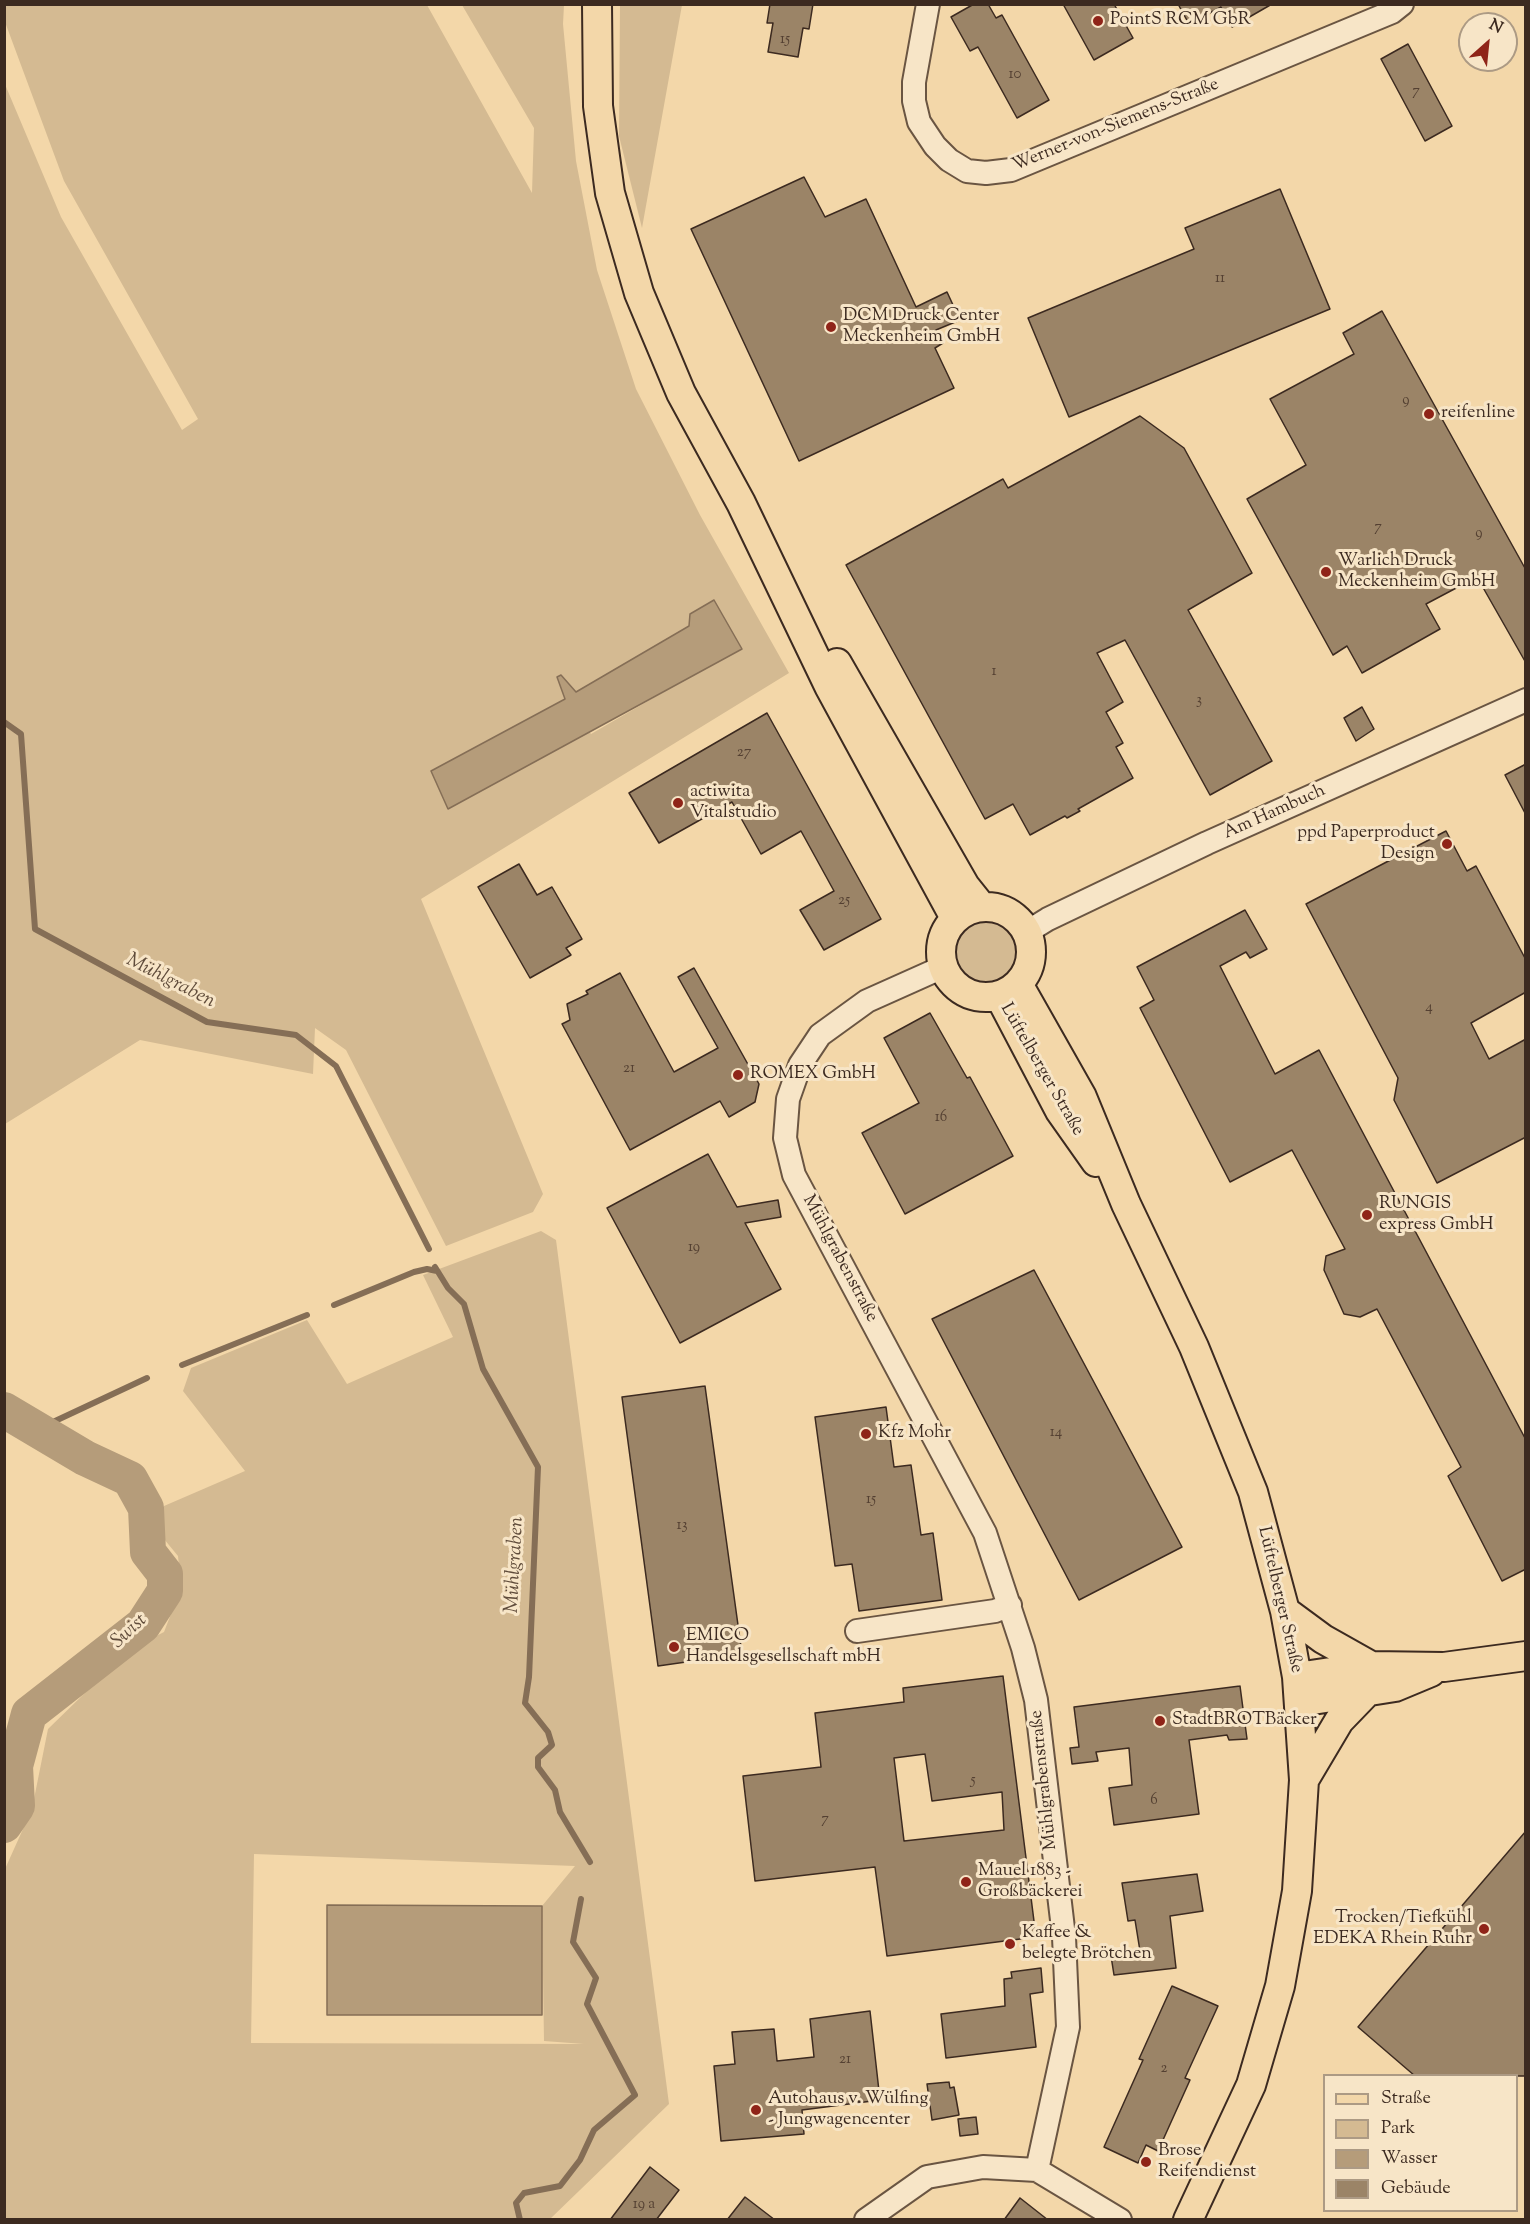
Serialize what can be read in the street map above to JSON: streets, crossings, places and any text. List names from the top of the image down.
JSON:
{
  "streets": {
    "main road": ["Lüftelberger Straße"],
    "street": ["Werner-von-Siemens-Straße", "Am Hambuch", "Mühlgrabenstraße"]
  },
  "crossings": [
    ["Am Hambuch", "Lüftelberger Straße"],
    ["Am Hambuch", "Mühlgrabenstraße"],
    ["Lüftelberger Straße", "Mühlgrabenstraße"]
  ],
  "water": ["Mühlgraben", "Swist"],
  "places": [
    "PointS RCM GbR",
    "DCM Druck Center Meckenheim GmbH",
    "reifenline",
    "Warlich Druck Meckenheim GmbH",
    "actiwita Vitalstudio",
    "ppd Paperproduct Design",
    "ROMEX GmbH",
    "RUNGIS express GmbH",
    "Kfz Mohr",
    "EMICO Handelsgesellschaft mbH",
    "StadtBROTBäcker",
    "Mauel 1883 - Großbäckerei",
    "Trocken/Tiefkühl EDEKA Rhein Ruhr",
    "Kaffee & belegte Brötchen",
    "Autohaus v. Wülfing - Jungwagencenter",
    "Brose Reifendienst"
  ],
  "house_numbers": [
    "15",
    "10",
    "7",
    "11",
    "9",
    "7",
    "9",
    "1",
    "3",
    "27",
    "25",
    "4",
    "21",
    "16",
    "19",
    "14",
    "15",
    "13",
    "5",
    "6",
    "7",
    "21",
    "2",
    "19 a"
  ],
  "legend": [
    "Straße",
    "Park",
    "Wasser",
    "Gebäude"
  ],
  "north": "top right"
}
